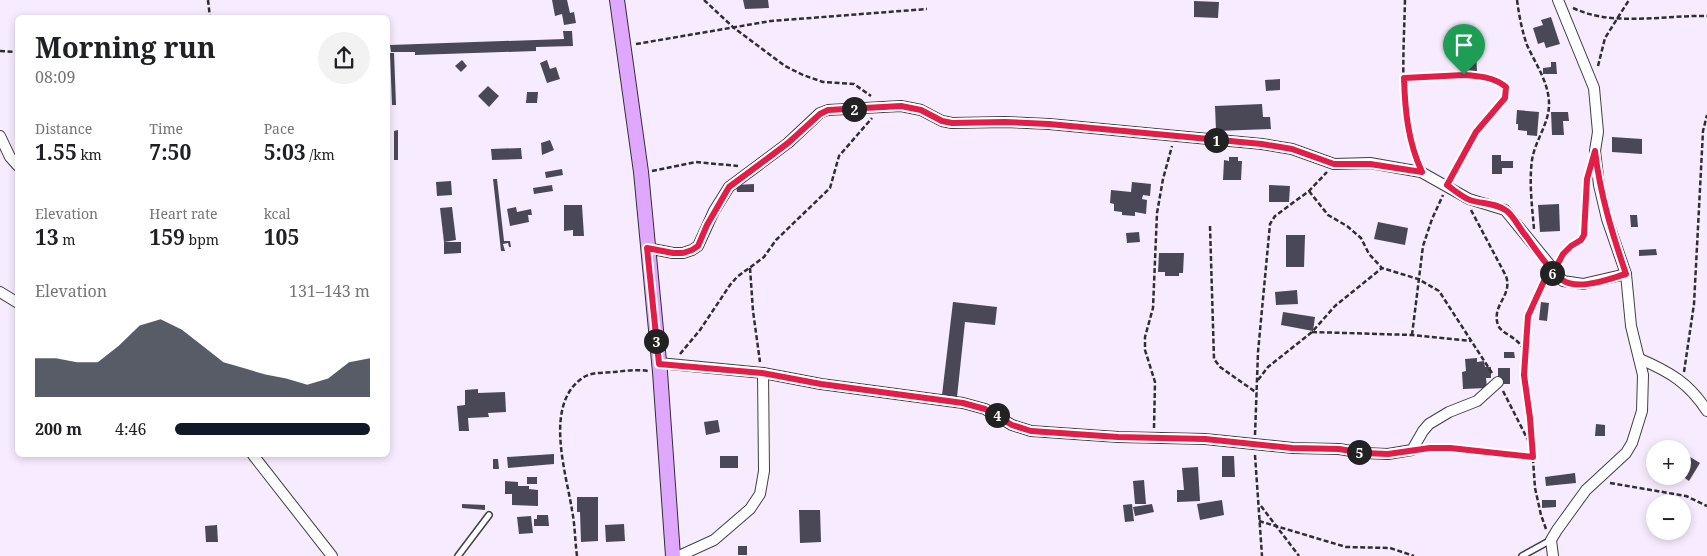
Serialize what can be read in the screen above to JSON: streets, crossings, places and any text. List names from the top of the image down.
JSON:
{
  "page": {
    "heading": ["Morning run", "08:09"],
    "pins": [
      "2",
      "1",
      "6",
      "3",
      "4",
      "5"
    ],
    "stats": [
      ["Distance", "1.55 km"],
      ["Time", "7:50"],
      ["Pace", "5:03 /km"],
      ["Elevation", "13 m"],
      ["Heart rate", "159 bpm"],
      ["kcal", "105"]
    ],
    "chart": ["Elevation", "131–143 m"],
    "list": [
      {
        "name": "200 m",
        "note": "4:46"
      }
    ],
    "map_buttons": ["+", "−"]
  }
}
